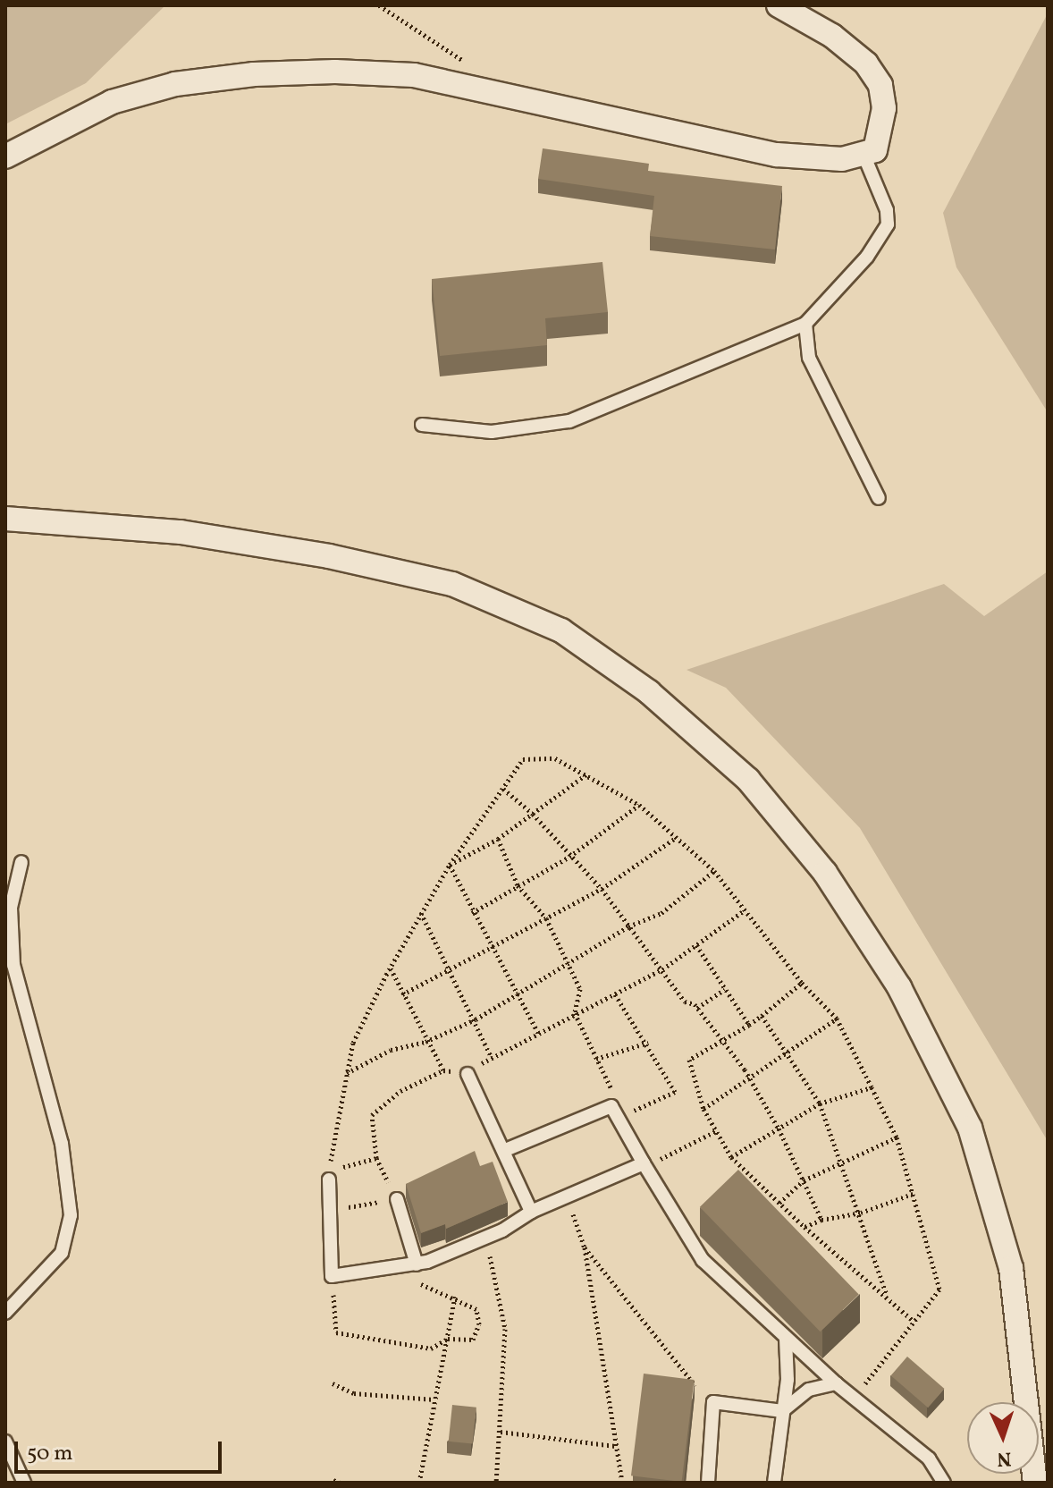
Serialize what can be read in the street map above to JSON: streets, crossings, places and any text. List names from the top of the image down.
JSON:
{
  "scale_bar": "50 m",
  "north": "bottom"
}
